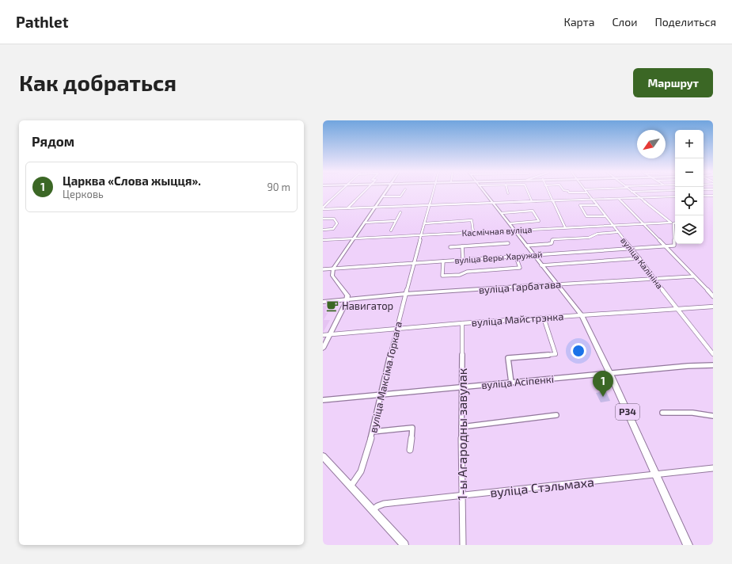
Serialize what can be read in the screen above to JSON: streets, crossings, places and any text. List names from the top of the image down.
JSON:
{
  "streets": {
    "main road": ["вуліца Гарбатава", "Р34"],
    "street": [
      "Касмічная вуліца",
      "вуліца Веры Харужай",
      "вуліца Калініна",
      "вуліца Майстрэнка",
      "вуліца Максіма Горкага",
      "вуліца Асіпенкі",
      "1-ы Агародны завулак",
      "вуліца Стэльмаха"
    ]
  },
  "crossings": [
    ["Касмічная вуліца", "вуліца Калініна"],
    ["Касмічная вуліца", "вуліца Максіма Горкага"],
    ["Касмічная вуліца", "Р34"],
    ["вуліца Веры Харужай", "вуліца Калініна"],
    ["вуліца Веры Харужай", "вуліца Максіма Горкага"],
    ["вуліца Веры Харужай", "Р34"],
    ["вуліца Калініна", "вуліца Гарбатава"],
    ["вуліца Калініна", "вуліца Майстрэнка"],
    ["вуліца Гарбатава", "вуліца Максіма Горкага"],
    ["вуліца Гарбатава", "Р34"],
    ["вуліца Майстрэнка", "вуліца Максіма Горкага"],
    ["вуліца Майстрэнка", "Р34"],
    ["вуліца Майстрэнка", "1-ы Агародны завулак"],
    ["вуліца Максіма Горкага", "вуліца Асіпенкі"],
    ["вуліца Асіпенкі", "Р34"],
    ["вуліца Асіпенкі", "1-ы Агародны завулак"],
    ["Р34", "вуліца Стэльмаха"],
    ["1-ы Агародны завулак", "вуліца Стэльмаха"]
  ],
  "places": {
    "cafe": ["Навигатор"]
  },
  "north": "bottom left",
  "page": {
    "header": "Pathlet",
    "nav": ["Карта", "Слои", "Поделиться"],
    "buttons": "Маршрут",
    "title": "Как добраться",
    "heading": "Рядом",
    "map_buttons": ["+", "−"],
    "list": [
      {
        "mark": "1",
        "name": "Царква «Слова жыцця».",
        "note": "Церковь",
        "value": "90 m"
      }
    ],
    "pins": "1"
  }
}
